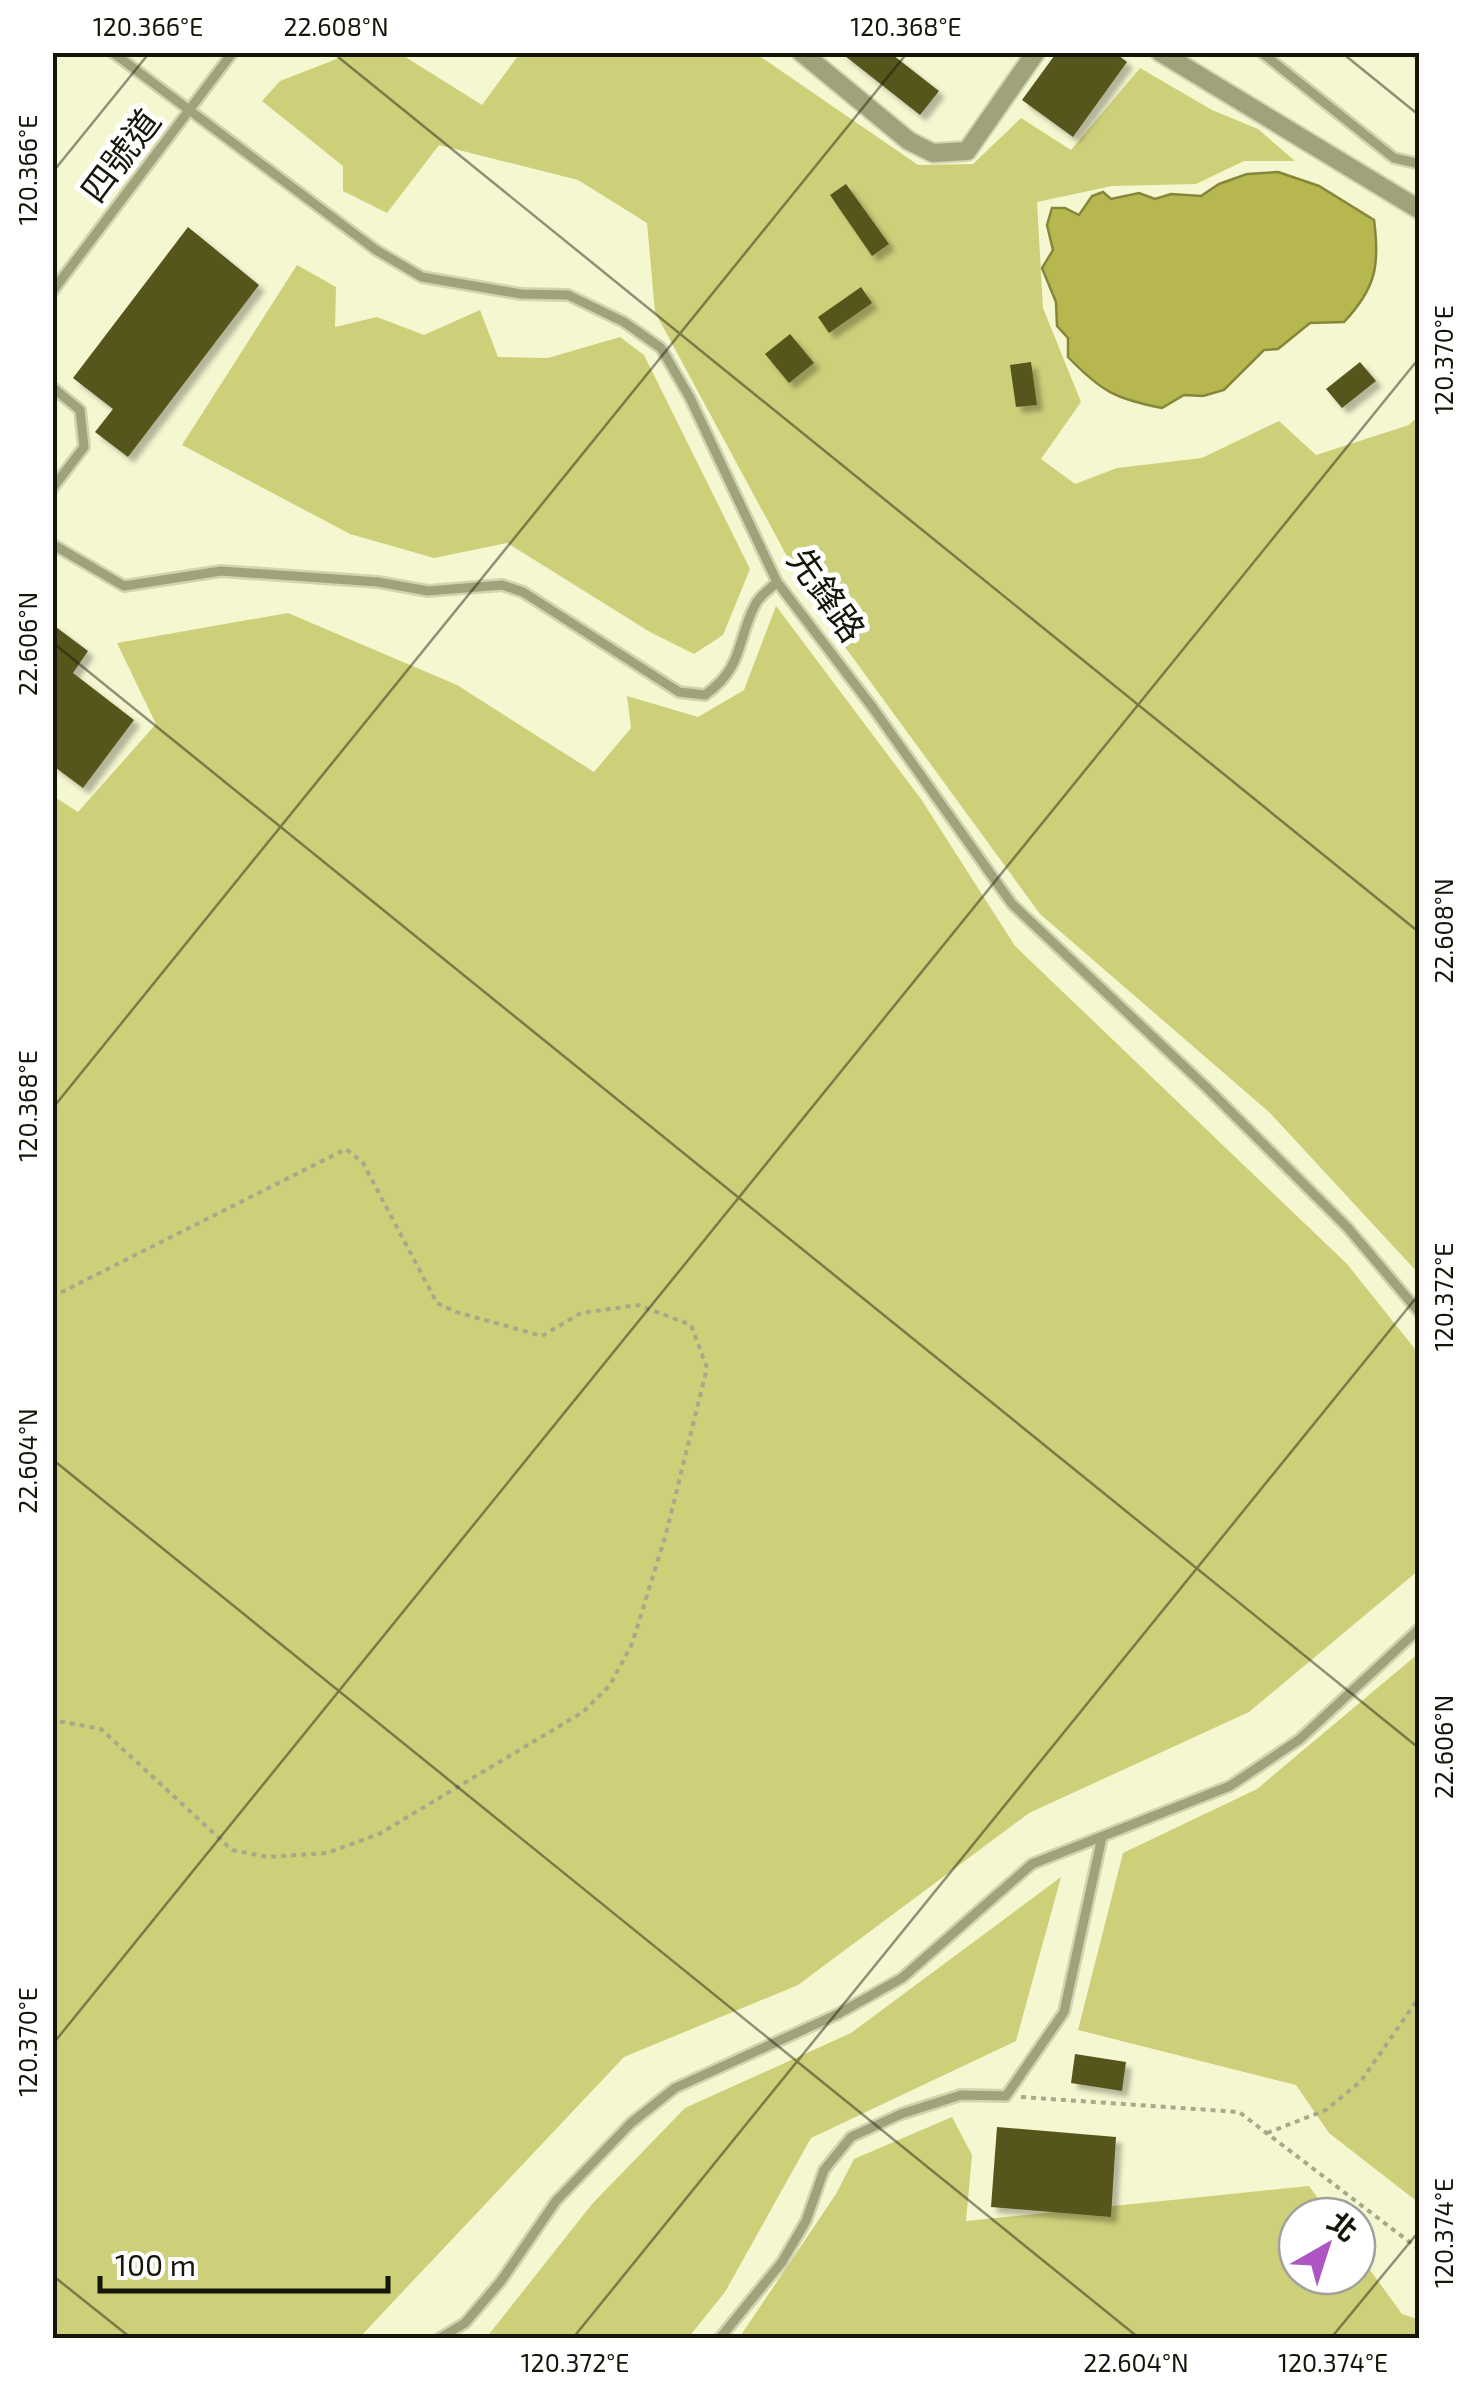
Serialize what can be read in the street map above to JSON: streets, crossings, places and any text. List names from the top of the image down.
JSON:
{
  "streets": {
    "lane": ["四號道", "先鋒路"]
  },
  "crossings": [
    ["四號道", "先鋒路"]
  ],
  "scale_bar": "100 m",
  "north": "top right",
  "coordinates": [
    "120.366°E",
    "22.608°N",
    "120.368°E",
    "120.370°E",
    "22.606°N",
    "120.372°E",
    "22.604°N",
    "120.374°E"
  ]
}
